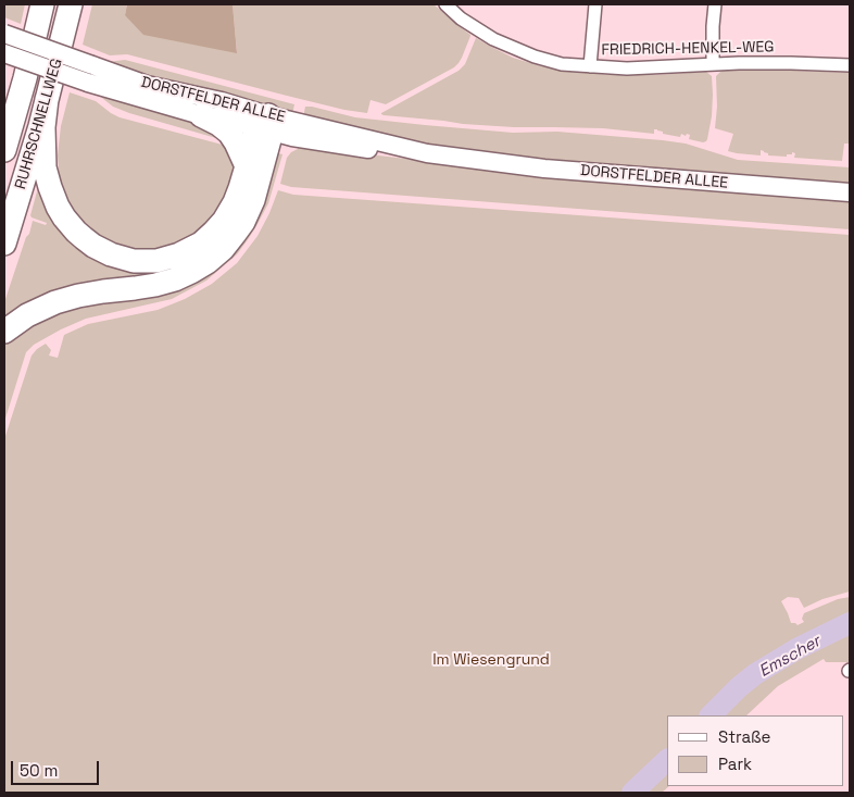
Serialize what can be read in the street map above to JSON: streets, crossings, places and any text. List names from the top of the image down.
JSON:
{
  "streets": {
    "highway": ["RUHRSCHNELLWEG"],
    "main road": ["DORSTFELDER ALLEE"],
    "street": ["FRIEDRICH-HENKEL-WEG"]
  },
  "water": ["Emscher"],
  "parks": ["Im Wiesengrund"],
  "legend": ["Straße", "Park"],
  "scale_bar": "50 m"
}
